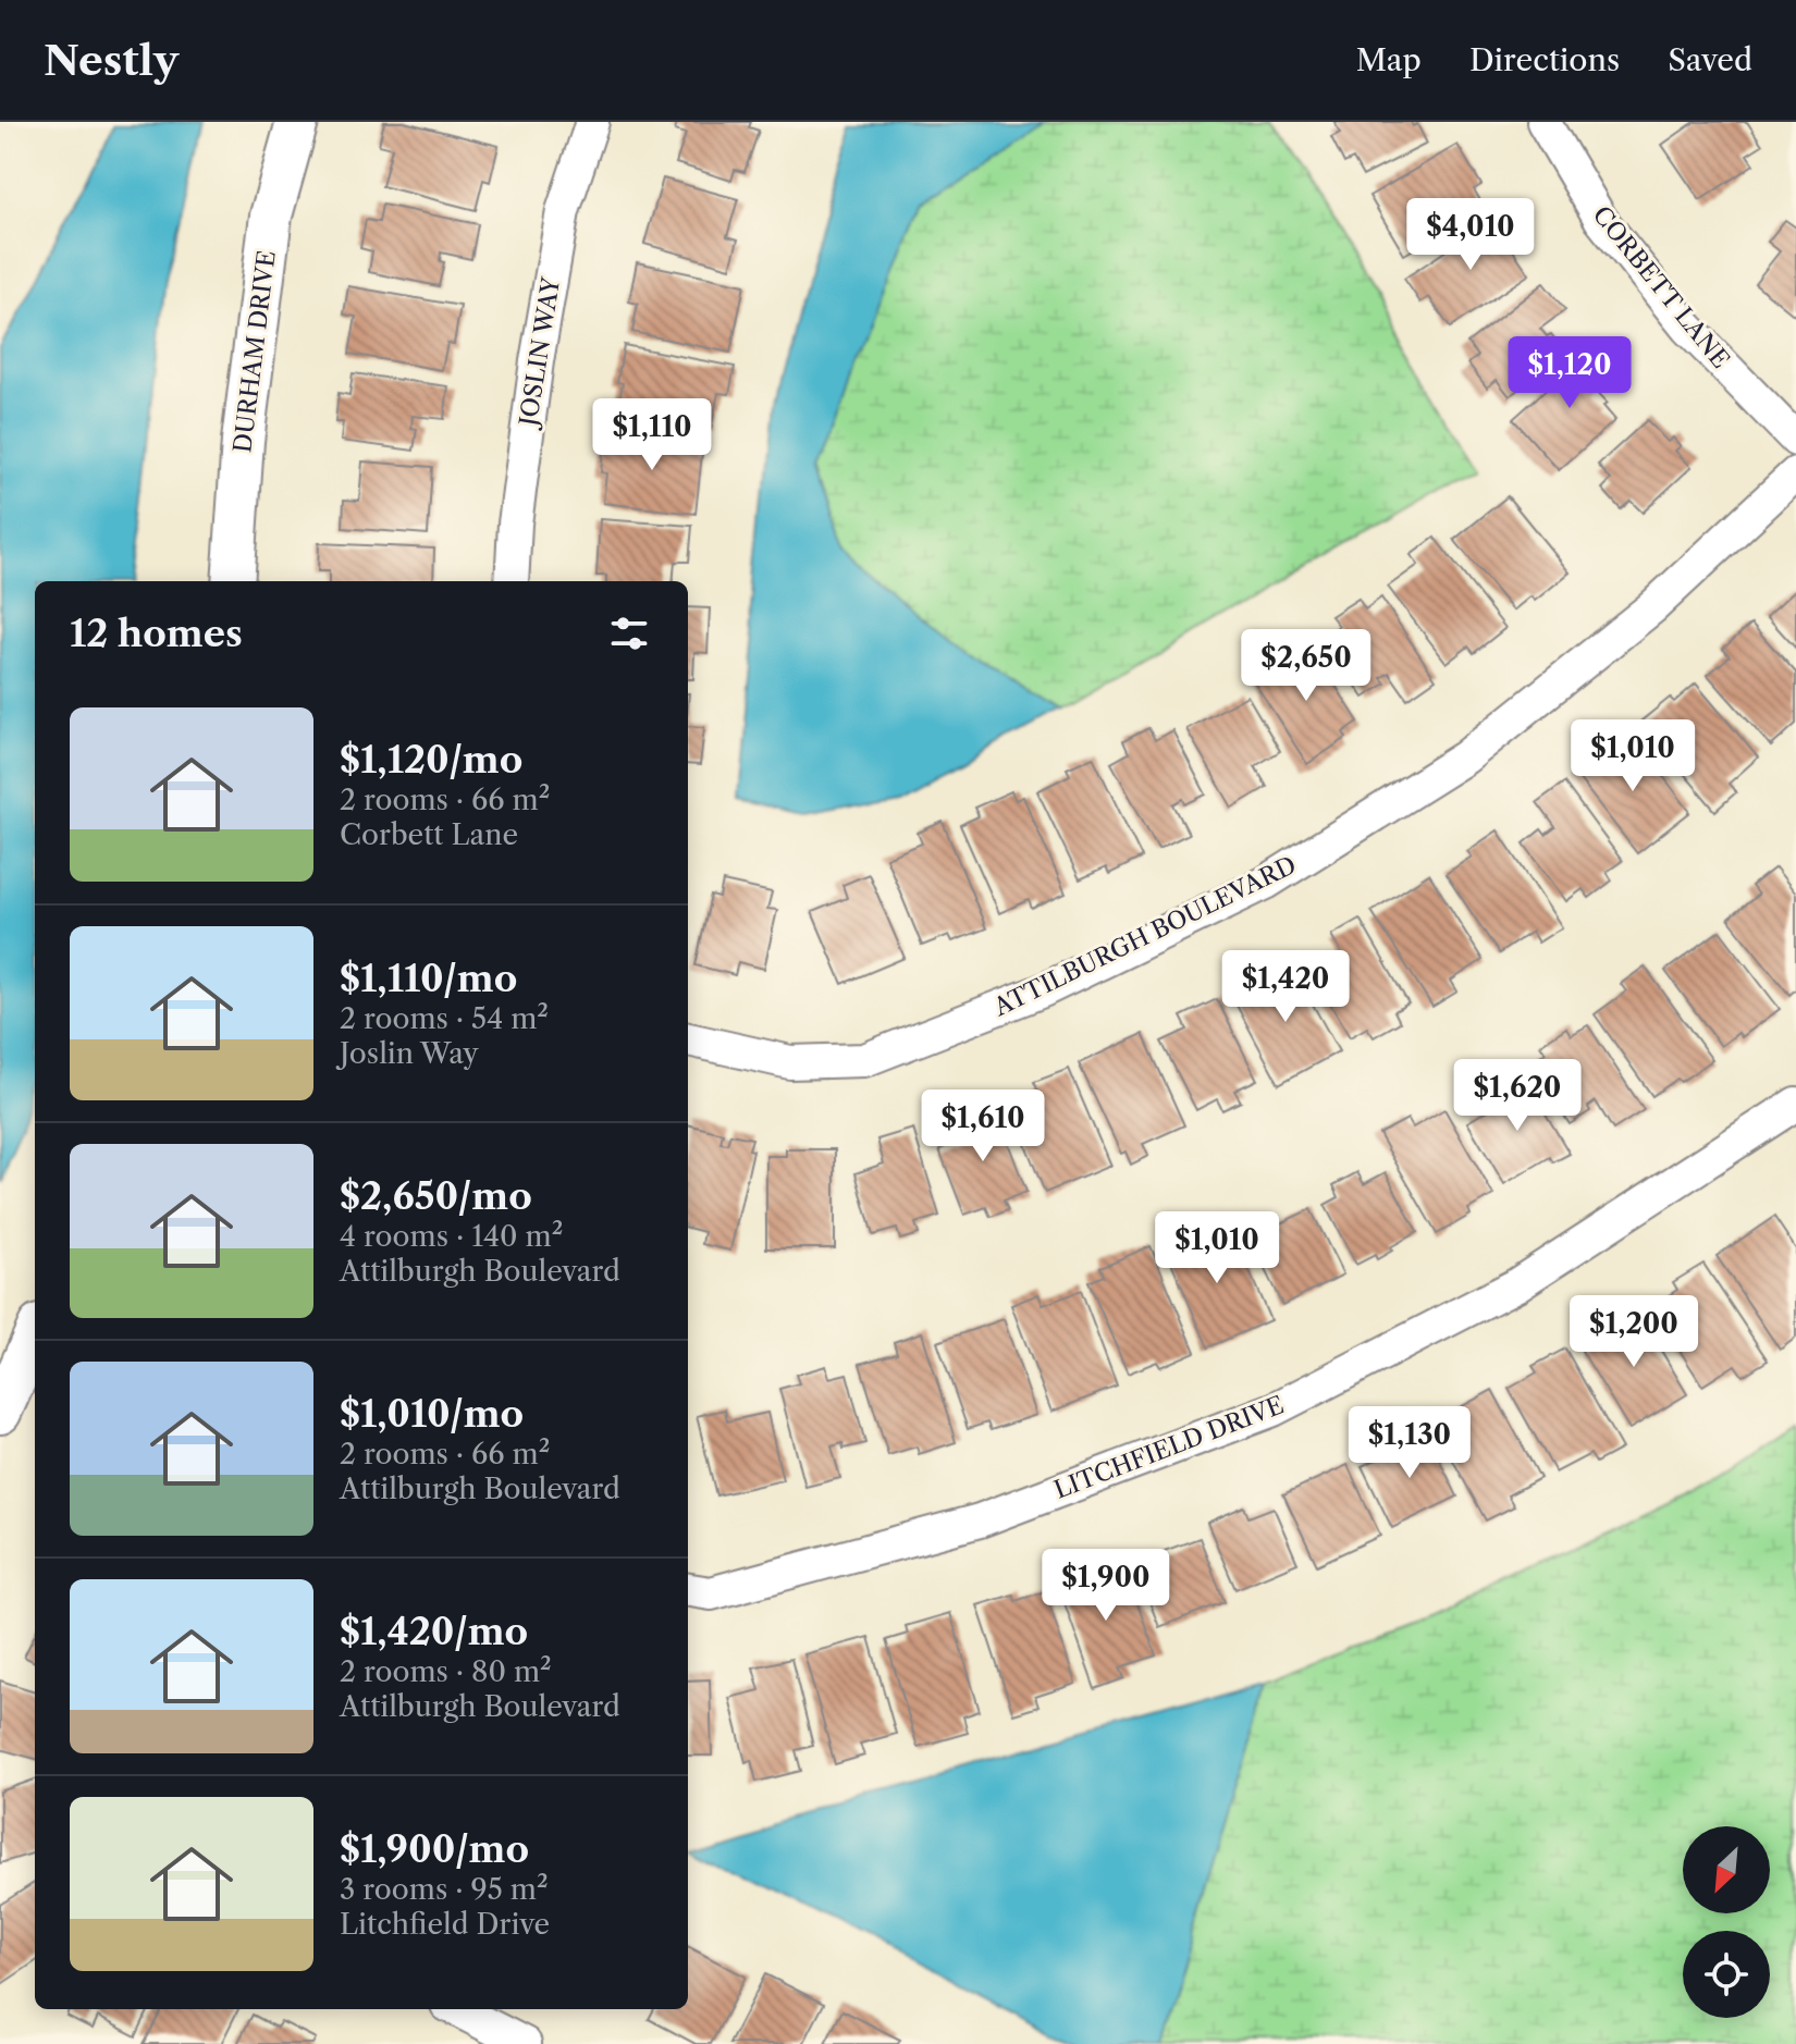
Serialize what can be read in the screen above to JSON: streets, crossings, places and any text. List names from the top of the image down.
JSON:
{
  "streets": {
    "street": [
      "CORBETT LANE",
      "DURHAM DRIVE",
      "JOSLIN WAY",
      "ATTILBURGH BOULEVARD",
      "LITCHFIELD DRIVE"
    ]
  },
  "north": "bottom left",
  "page": {
    "header": "Nestly",
    "nav": ["Map", "Directions", "Saved"],
    "price": [
      "$4,010",
      "$1,120",
      "$1,110",
      "$2,650",
      "$1,010",
      "$1,420",
      "$1,620",
      "$1,610",
      "$1,010",
      "$1,200",
      "$1,130",
      "$1,900"
    ],
    "heading": "12 homes",
    "list": [
      {
        "name": "$1,120/mo",
        "note": "2 rooms · 66 m² · Corbett Lane"
      },
      {
        "name": "$1,110/mo",
        "note": "2 rooms · 54 m² · Joslin Way"
      },
      {
        "name": "$2,650/mo",
        "note": "4 rooms · 140 m² · Attilburgh Boulevard"
      },
      {
        "name": "$1,010/mo",
        "note": "2 rooms · 66 m² · Attilburgh Boulevard"
      },
      {
        "name": "$1,420/mo",
        "note": "2 rooms · 80 m² · Attilburgh Boulevard"
      },
      {
        "name": "$1,900/mo",
        "note": "3 rooms · 95 m² · Litchfield Drive"
      }
    ]
  }
}
